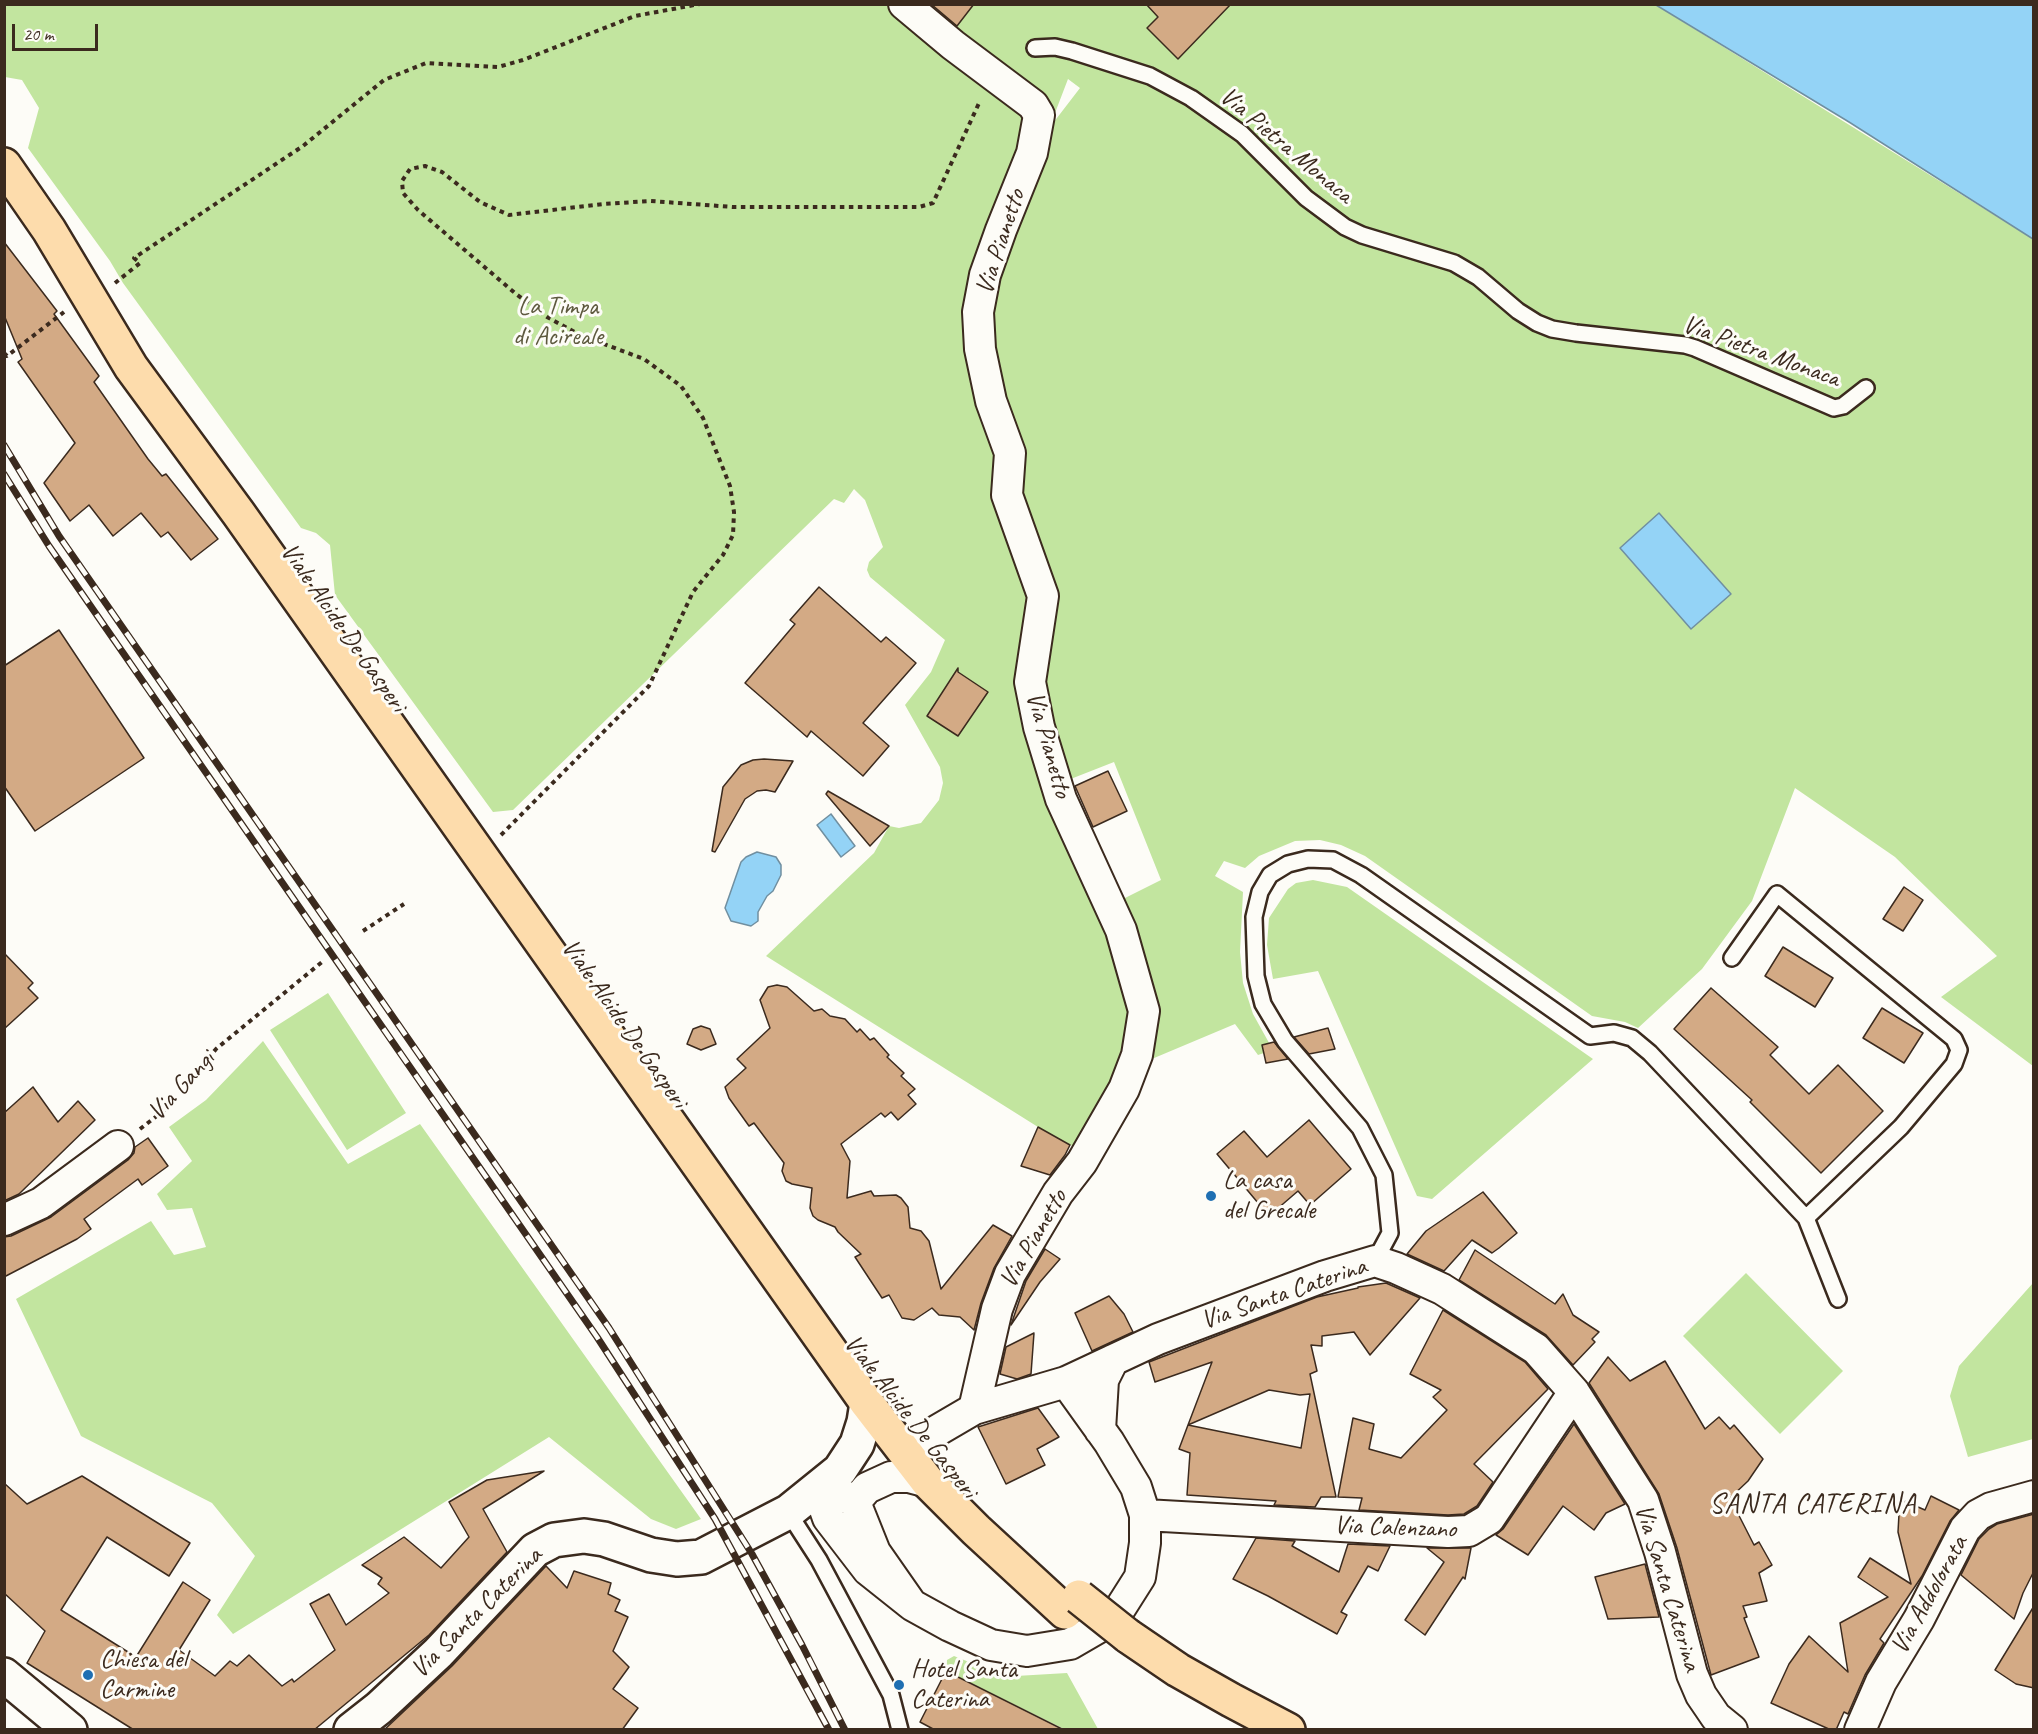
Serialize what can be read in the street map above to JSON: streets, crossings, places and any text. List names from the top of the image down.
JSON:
{
  "streets": {
    "main road": ["Viale Alcide De Gasperi"],
    "street": [
      "Via Pianetto",
      "Via Santa Caterina",
      "Via Calenzano",
      "Via Addolorata"
    ],
    "lane": ["Via Pietra Monaca"],
    "path": ["Via Gangi"]
  },
  "crossings": [
    ["Via Pianetto", "Via Santa Caterina"],
    ["Viale Alcide De Gasperi", "Via Santa Caterina"],
    ["Via Santa Caterina", "Via Calenzano"]
  ],
  "districts": ["SANTA CATERINA"],
  "parks": ["La Timpa di Acireale"],
  "places": ["La casa del Grecale", "Chiesa del Carmine", "Hotel Santa Caterina"],
  "scale_bar": "20 m"
}
